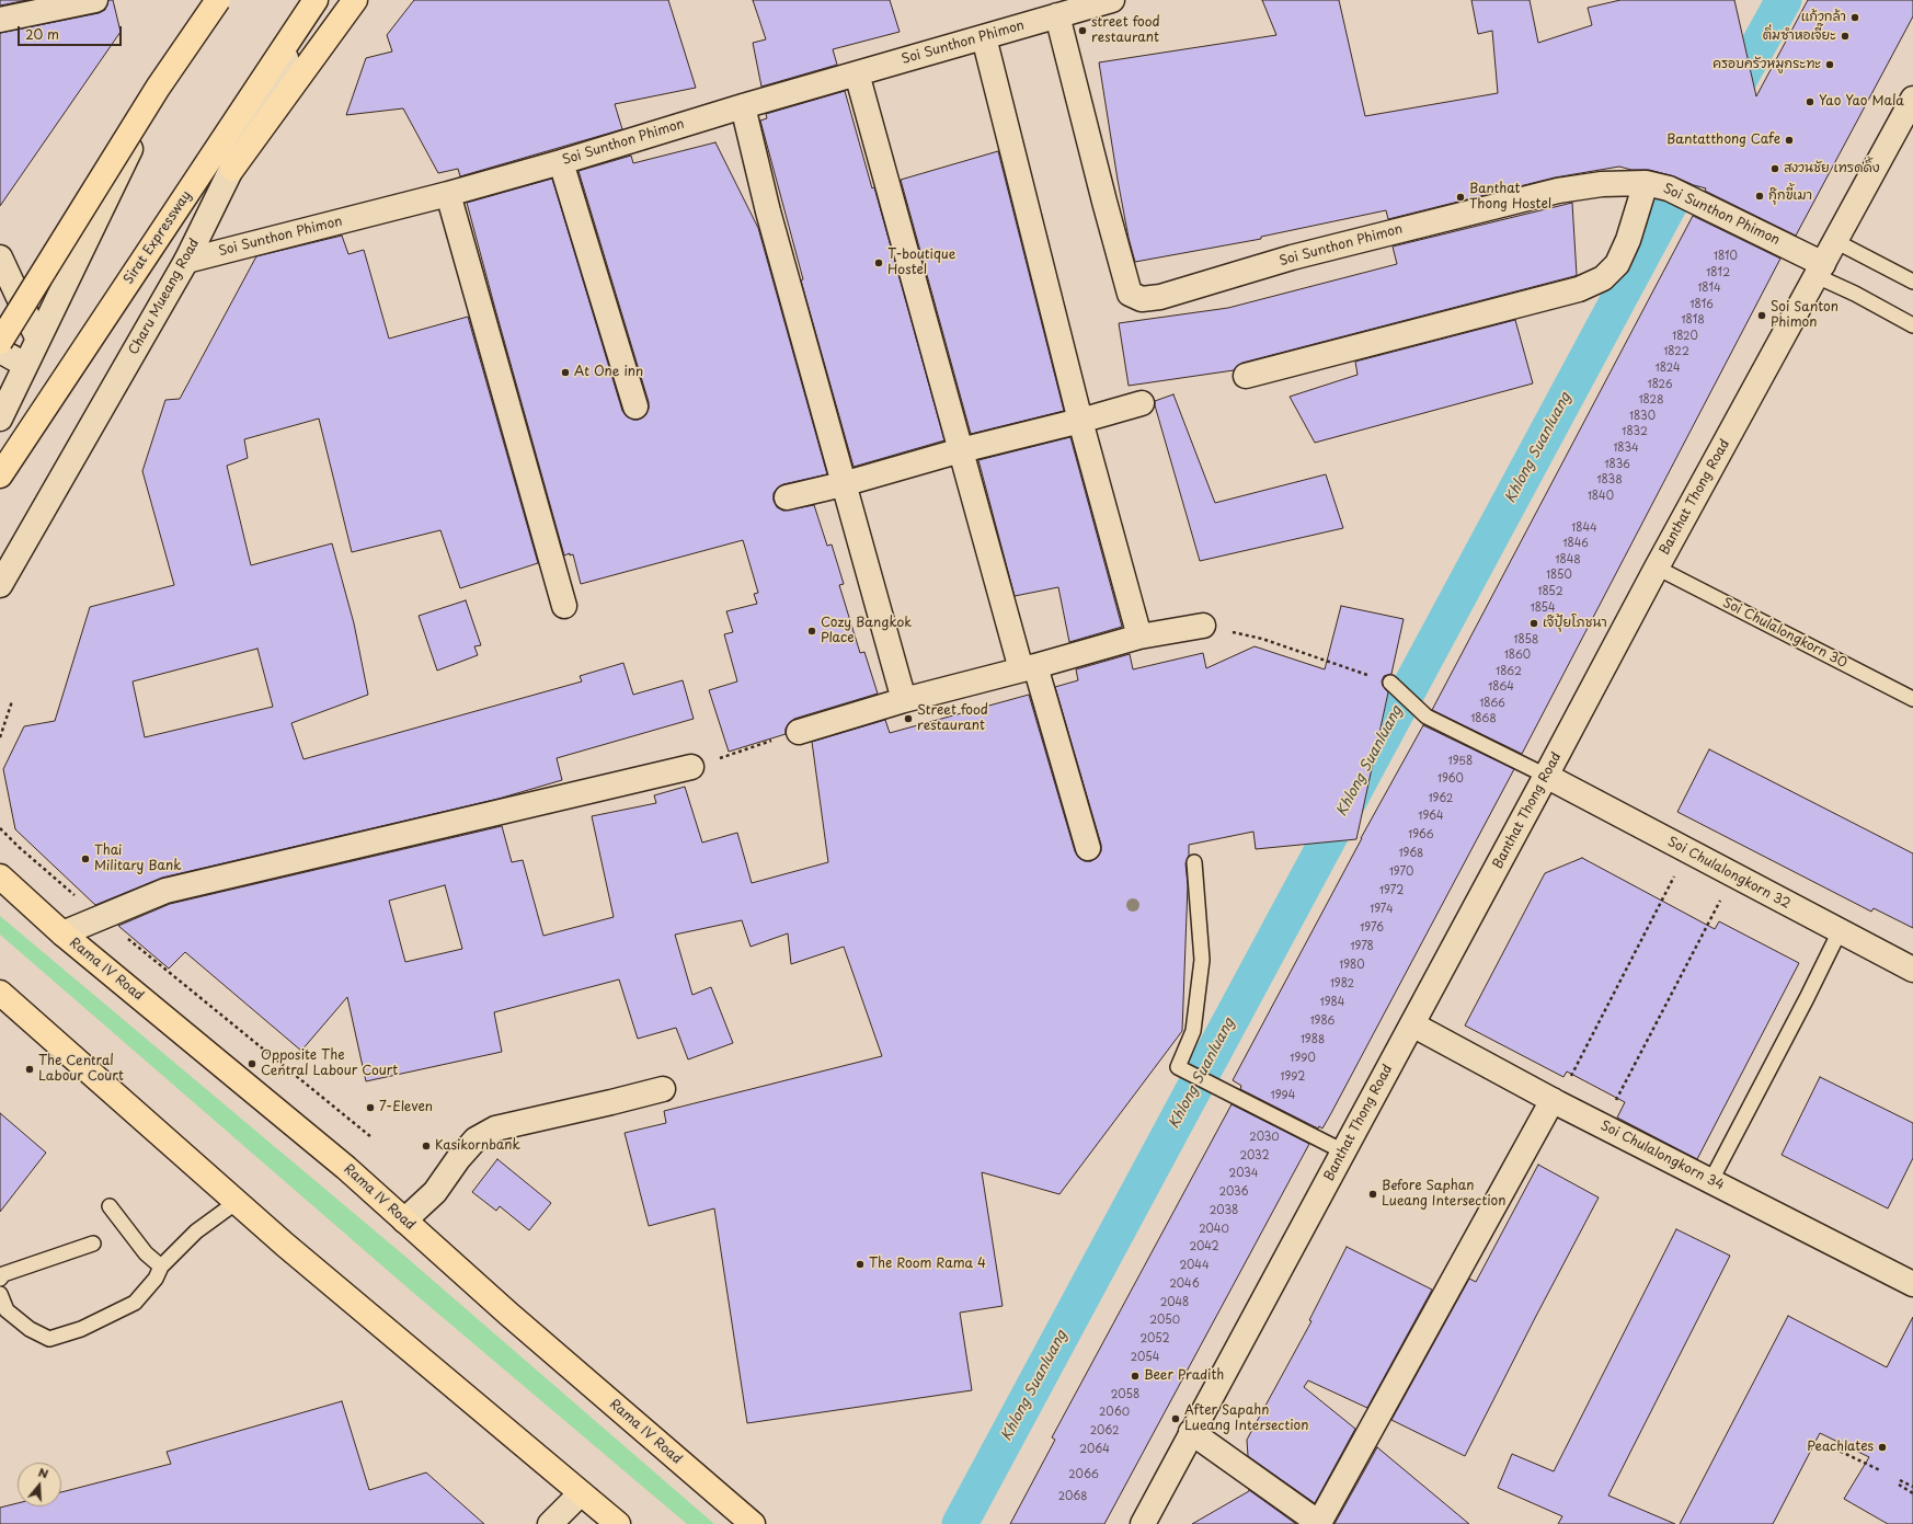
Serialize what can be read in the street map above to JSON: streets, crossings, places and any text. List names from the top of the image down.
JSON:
{
  "streets": {
    "main road": ["Sirat Expressway", "Rama IV Road"],
    "street": [
      "Soi Sunthon Phimon",
      "Charu Mueang Road",
      "Banthat Thong Road",
      "Soi Chulalongkorn 32",
      "Soi Chulalongkorn 34"
    ],
    "lane": ["Soi Chulalongkorn 30"]
  },
  "crossings": [
    ["Soi Sunthon Phimon", "Charu Mueang Road"],
    ["Soi Sunthon Phimon", "Banthat Thong Road"],
    ["Sirat Expressway", "Charu Mueang Road"],
    ["Banthat Thong Road", "Soi Chulalongkorn 30"],
    ["Banthat Thong Road", "Soi Chulalongkorn 32"],
    ["Banthat Thong Road", "Soi Chulalongkorn 34"]
  ],
  "water": ["Khlong Suanluang"],
  "places": [
    "แก้วกล้า",
    "street food restaurant",
    "ติ่มซำหอเจี๊ยะ",
    "ครอบครัวหมูกระทะ",
    "Yao Yao Mala",
    "Bantatthong Cafe",
    "สงวนชัย เทรดดิ้ง",
    "กุ๊กขี้เมา",
    "Banthat Thong Hostel",
    "T-boutique Hostel",
    "Soi Santon Phimon",
    "At One inn",
    "เจ๊ปุ้ยโภชนา",
    "Cozy Bangkok Place",
    "Street food restaurant",
    "Thai Military Bank",
    "Opposite The Central Labour Court",
    "The Central Labour Court",
    "7-Eleven",
    "Kasikornbank",
    "Before Saphan Lueang Intersection",
    "The Room Rama 4",
    "Beer Pradith",
    "After Sapahn Lueang Intersection",
    "Peachlates"
  ],
  "house_numbers": [
    "1810",
    "1812",
    "1814",
    "1816",
    "1818",
    "1820",
    "1822",
    "1824",
    "1826",
    "1828",
    "1830",
    "1832",
    "1834",
    "1836",
    "1838",
    "1840",
    "1844",
    "1846",
    "1848",
    "1850",
    "1852",
    "1854",
    "1858",
    "1860",
    "1862",
    "1864",
    "1866",
    "1868",
    "1958",
    "1960",
    "1962",
    "1964",
    "1966",
    "1968",
    "1970",
    "1972",
    "1974",
    "1976",
    "1978",
    "1980",
    "1982",
    "1984",
    "1986",
    "1988",
    "1990",
    "1992",
    "1994",
    "2030",
    "2032",
    "2034",
    "2036",
    "2038",
    "2040",
    "2042",
    "2044",
    "2046",
    "2048",
    "2050",
    "2052",
    "2054",
    "2058",
    "2060",
    "2062",
    "2064",
    "2066",
    "2068"
  ],
  "scale_bar": "20 m",
  "north": "top"
}
